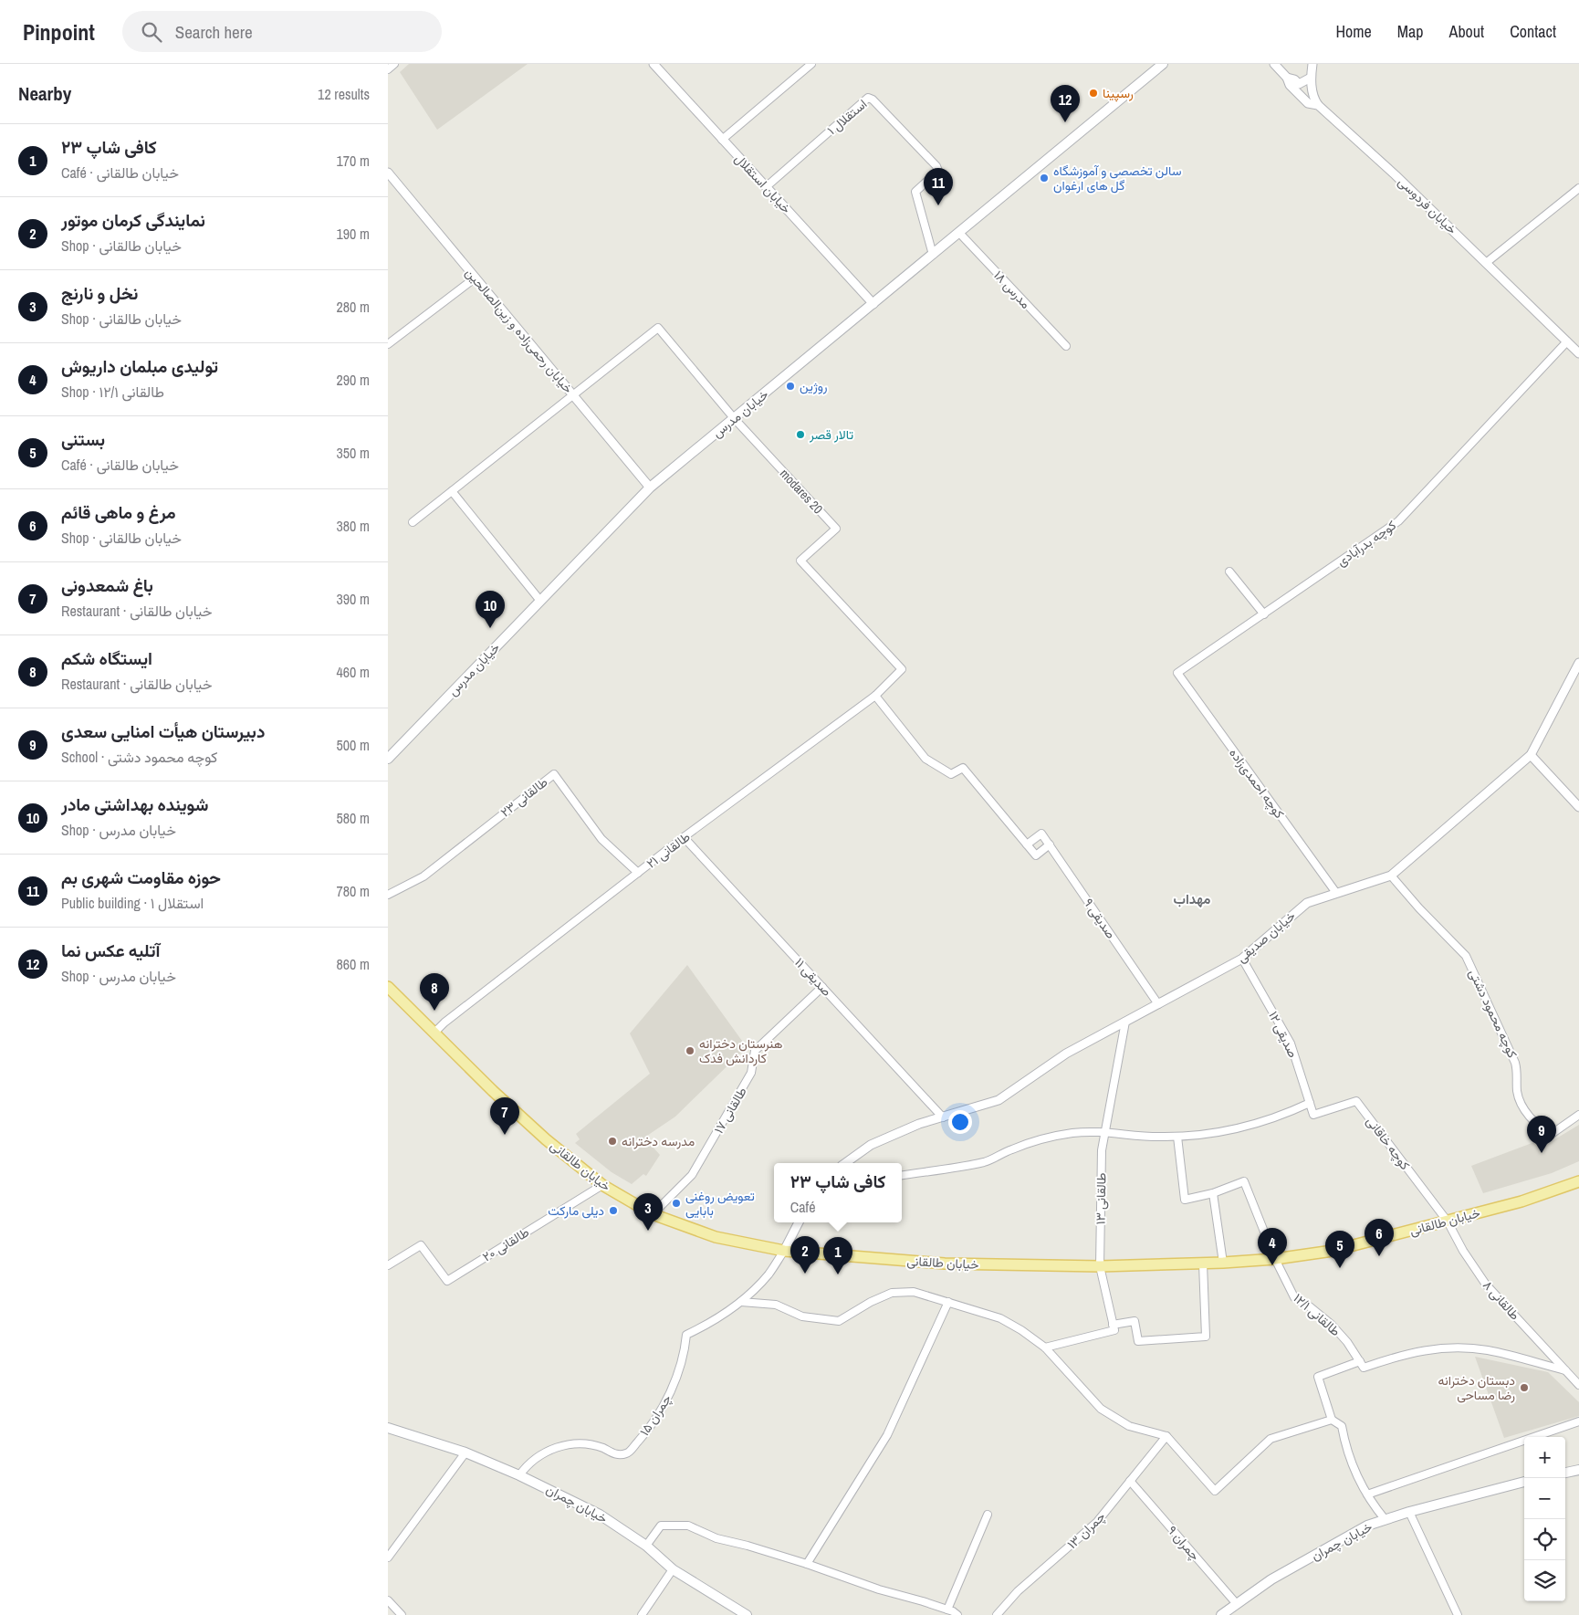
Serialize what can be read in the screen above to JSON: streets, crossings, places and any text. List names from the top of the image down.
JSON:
{
  "streets": {
    "main road": ["خیابان مدرس", "خیابان طالقانی", "خیابان چمران"],
    "street": [
      "استقلال ۱",
      "خیابان استقلال",
      "خیابان فردوسی",
      "مدرس ۱۸",
      "خیابان رحمی‌زاده و زین‌الصالحین",
      "modares 20",
      "کوچه بدرآبادی",
      "کوچه احمدی‌زاده",
      "طالقانی ۲۳",
      "طالقانی ۲۱",
      "صدیقی ۹",
      "خیابان صدیقی",
      "صدیقی ۱۱",
      "کوچه محمود دشتی",
      "صدیقی ۱۲",
      "طالقانی ۱۷",
      "کوچه خاقانی",
      "طالقانی ۱۳",
      "طالقانی ۲۰",
      "طالقانی ۸",
      "طالقانی ۱۲/۱",
      "چمران ۱۵",
      "چمران ۱۳",
      "چمران ۹"
    ]
  },
  "crossings": [
    ["استقلال ۱", "خیابان استقلال"],
    ["استقلال ۱", "خیابان مدرس"],
    ["خیابان استقلال", "خیابان مدرس"],
    ["خیابان فردوسی", "کوچه بدرآبادی"],
    ["مدرس ۱۸", "خیابان مدرس"],
    ["خیابان رحمی‌زاده و زین‌الصالحین", "خیابان مدرس"],
    ["خیابان مدرس", "modares 20"],
    ["modares 20", "طالقانی ۲۱"],
    ["کوچه بدرآبادی", "کوچه احمدی‌زاده"],
    ["کوچه احمدی‌زاده", "خیابان صدیقی"],
    ["طالقانی ۲۳", "طالقانی ۲۱"],
    ["طالقانی ۲۱", "صدیقی ۱۱"],
    ["طالقانی ۲۱", "خیابان طالقانی"],
    ["صدیقی ۹", "خیابان صدیقی"],
    ["خیابان صدیقی", "صدیقی ۱۱"],
    ["خیابان صدیقی", "کوچه محمود دشتی"],
    ["خیابان صدیقی", "صدیقی ۱۲"],
    ["خیابان صدیقی", "طالقانی ۱۳"],
    ["صدیقی ۱۱", "طالقانی ۱۷"],
    ["صدیقی ۱۲", "کوچه خاقانی"],
    ["طالقانی ۱۷", "خیابان طالقانی"],
    ["کوچه خاقانی", "خیابان طالقانی"],
    ["کوچه خاقانی", "طالقانی ۸"],
    ["خیابان طالقانی", "طالقانی ۱۳"],
    ["خیابان طالقانی", "طالقانی ۲۰"],
    ["خیابان طالقانی", "طالقانی ۸"],
    ["خیابان طالقانی", "طالقانی ۱۲/۱"],
    ["چمران ۱۵", "خیابان چمران"],
    ["خیابان چمران", "چمران ۹"],
    ["چمران ۱۳", "چمران ۹"]
  ],
  "districts": ["مهداب"],
  "places": [
    "رسپینا",
    "سالن تخصصی و آموزشگاه گل های ارغوان",
    "روژین",
    "تالار قصر",
    "هنرستان دخترانه کاردانش فدک",
    "مدرسه دخترانه",
    "تعویض روغنی بابایی",
    "دیلی مارکت",
    "دبستان دخترانه رضا مساحی"
  ],
  "page": {
    "header": "Pinpoint",
    "search": "Search here",
    "nav": [
      "Home",
      "Map",
      "About",
      "Contact"
    ],
    "heading": ["Nearby", "12 results"],
    "pins": [
      "12",
      "11",
      "10",
      "8",
      "7",
      "9",
      "3",
      "6",
      "4",
      "5",
      "2",
      "1"
    ],
    "list": [
      {
        "mark": "1",
        "name": "کافی شاپ ۲۳",
        "note": "Café · خیابان طالقانی",
        "value": "170 m"
      },
      {
        "mark": "2",
        "name": "نمایندگی کرمان موتور",
        "note": "Shop · خیابان طالقانی",
        "value": "190 m"
      },
      {
        "mark": "3",
        "name": "نخل و نارنج",
        "note": "Shop · خیابان طالقانی",
        "value": "280 m"
      },
      {
        "mark": "4",
        "name": "تولیدی مبلمان داریوش",
        "note": "Shop · طالقانی ۱۲/۱",
        "value": "290 m"
      },
      {
        "mark": "5",
        "name": "بستنی",
        "note": "Café · خیابان طالقانی",
        "value": "350 m"
      },
      {
        "mark": "6",
        "name": "مرغ و ماهی قائم",
        "note": "Shop · خیابان طالقانی",
        "value": "380 m"
      },
      {
        "mark": "7",
        "name": "باغ شمعدونی",
        "note": "Restaurant · خیابان طالقانی",
        "value": "390 m"
      },
      {
        "mark": "8",
        "name": "ایستگاه شکم",
        "note": "Restaurant · خیابان طالقانی",
        "value": "460 m"
      },
      {
        "mark": "9",
        "name": "دبیرستان هیأت امنایی سعدی",
        "note": "School · کوچه محمود دشتی",
        "value": "500 m"
      },
      {
        "mark": "10",
        "name": "شوینده بهداشتی مادر",
        "note": "Shop · خیابان مدرس",
        "value": "580 m"
      },
      {
        "mark": "11",
        "name": "حوزه مقاومت شهری بم",
        "note": "Public building · استقلال ۱",
        "value": "780 m"
      },
      {
        "mark": "12",
        "name": "آتلیه عکس نما",
        "note": "Shop · خیابان مدرس",
        "value": "860 m"
      }
    ],
    "popup": ["کافی شاپ ۲۳", "Café"],
    "map_buttons": ["+", "−"]
  }
}
